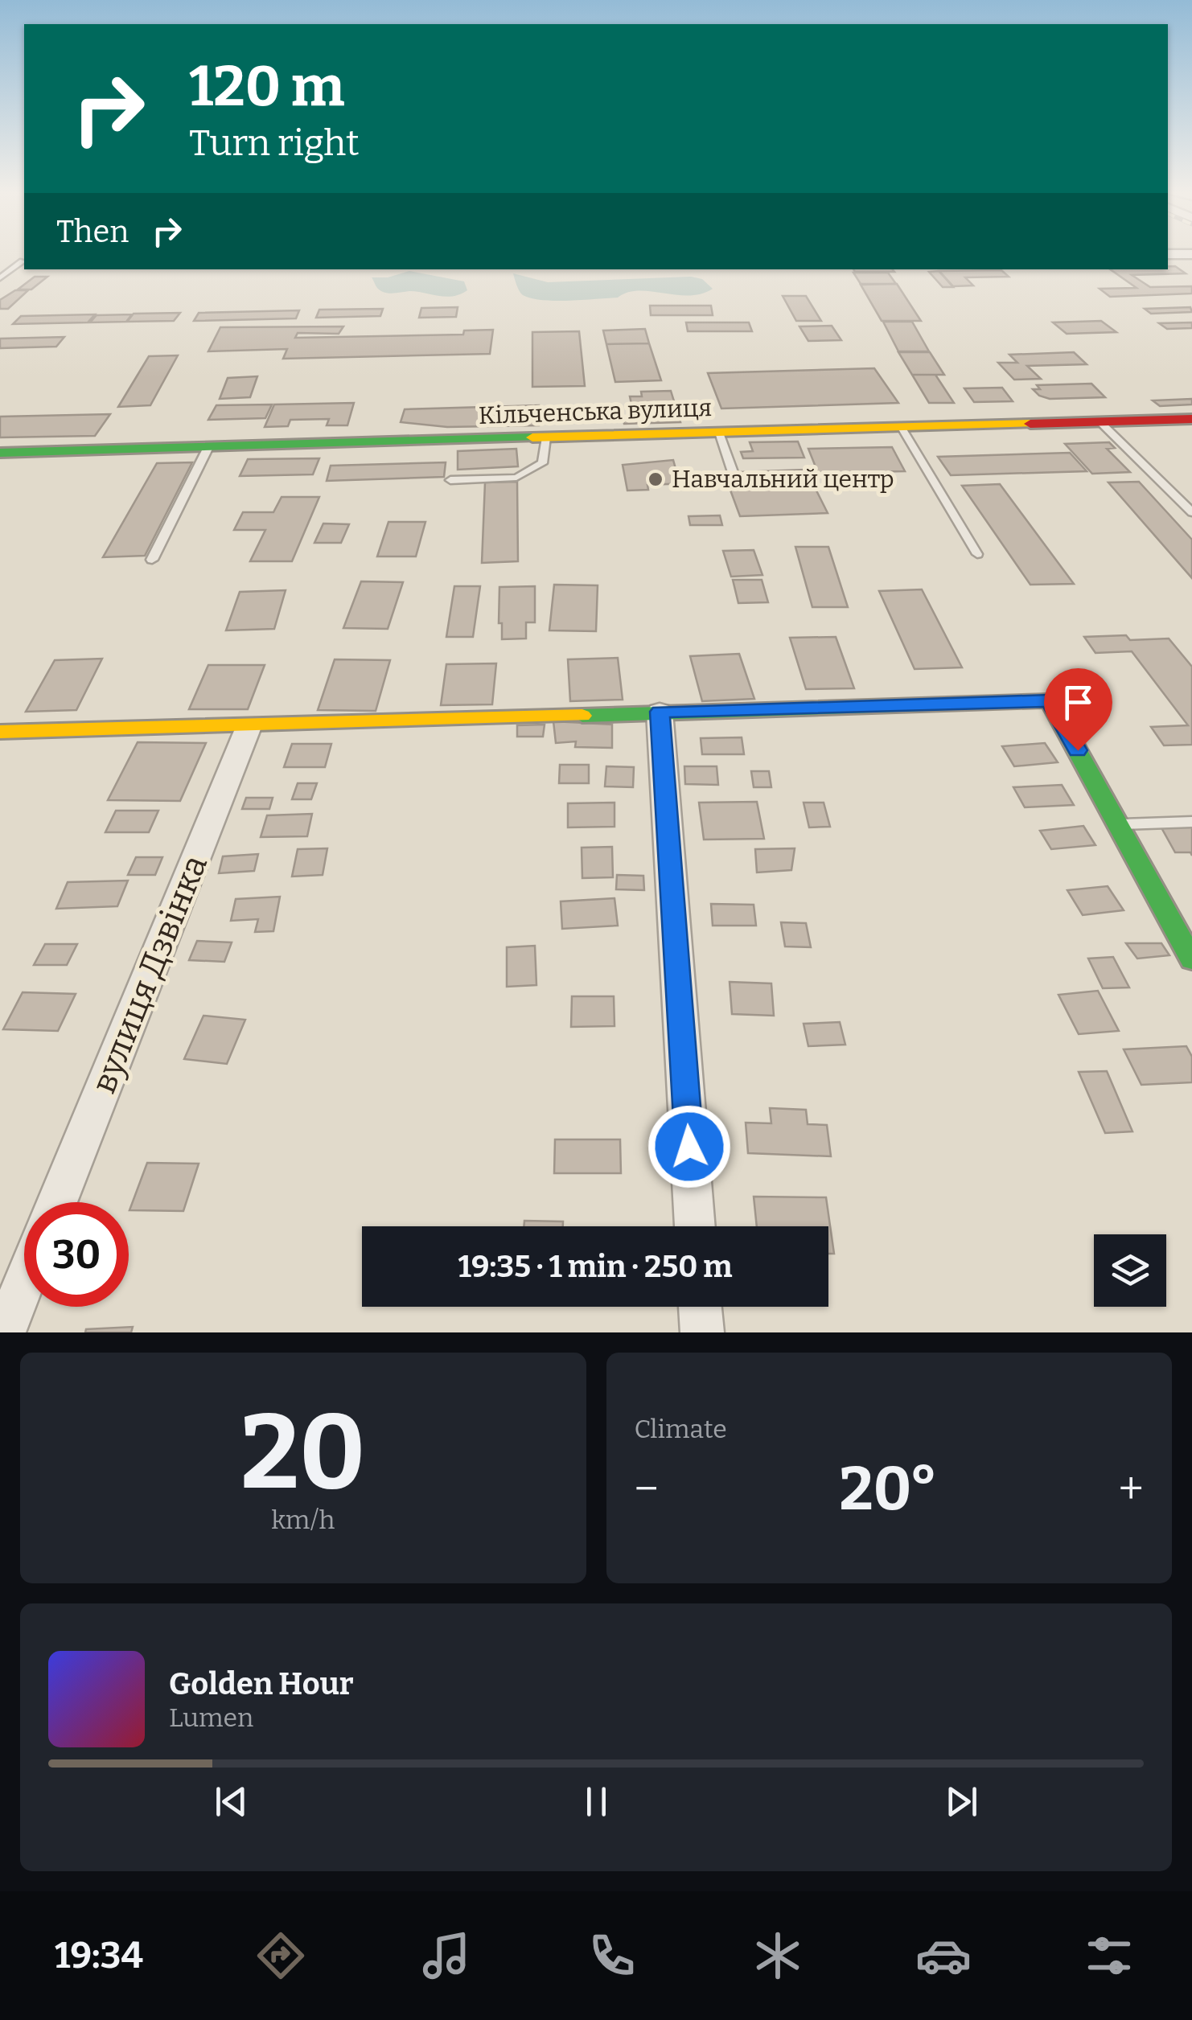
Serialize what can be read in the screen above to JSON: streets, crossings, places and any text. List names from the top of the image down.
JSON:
{
  "streets": {
    "street": ["Кільченська вулиця", "вулиця Дзвінка"]
  },
  "places": ["Навчальний центр"],
  "page": {
    "turn": ["120 m", "Turn right"],
    "then": "Then",
    "limit": "30",
    "trip": "19:35 · 1 min · 250 m",
    "tile": [
      ["20", "km/h"],
      "Climate"
    ],
    "heat": ["−", "20°", "+"],
    "song": ["Golden Hour", "Lumen"],
    "tabs": "19:34"
  }
}
